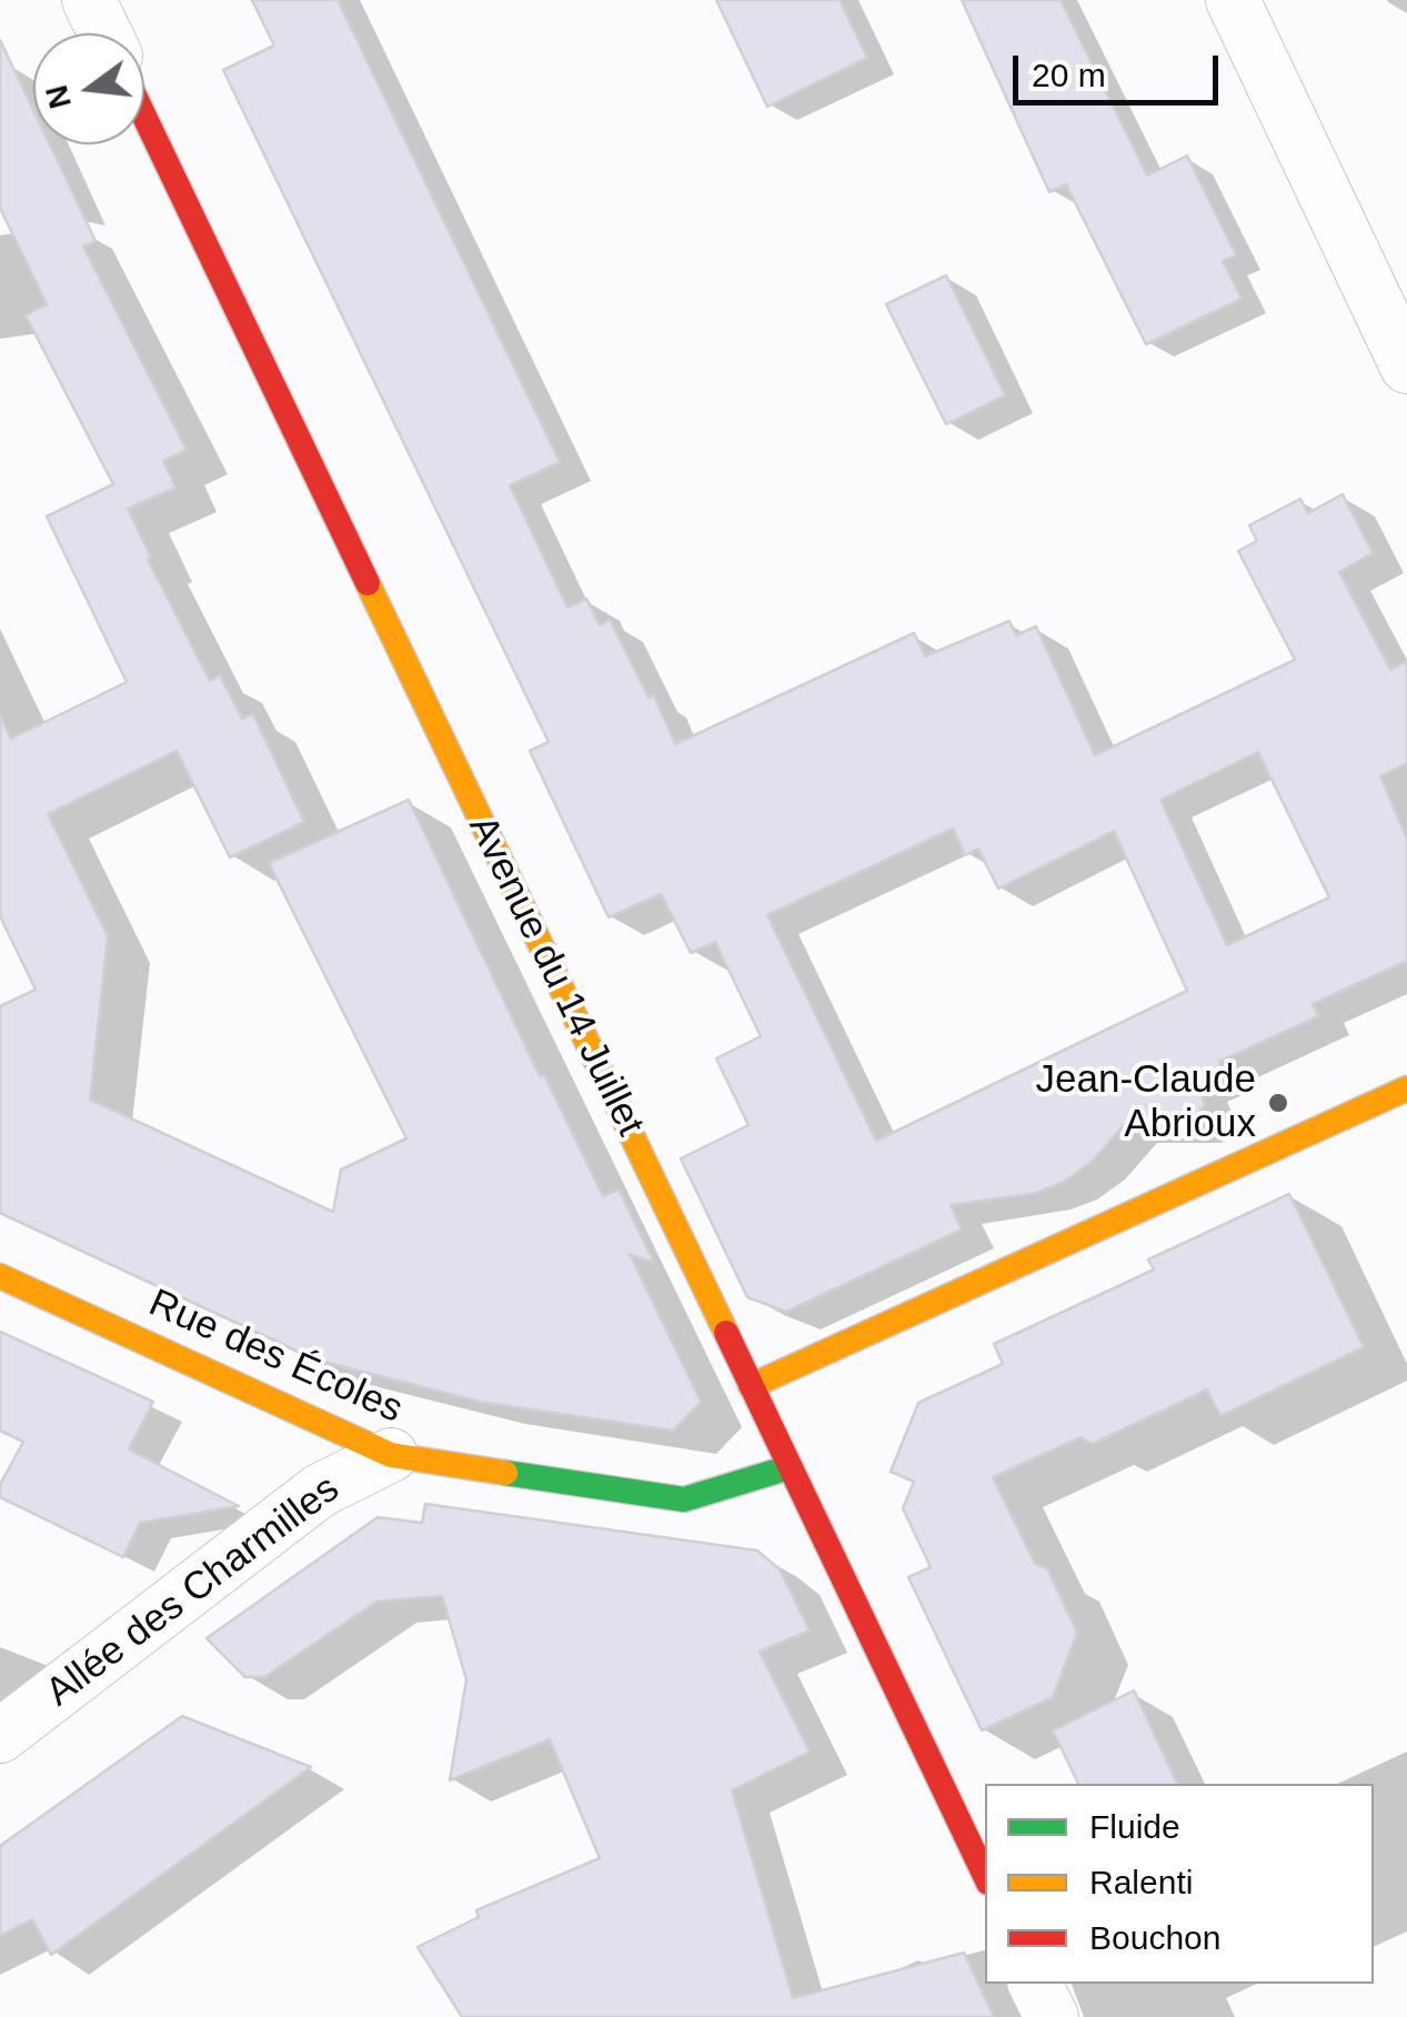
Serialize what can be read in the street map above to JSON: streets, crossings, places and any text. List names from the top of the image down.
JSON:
{
  "streets": {
    "street": ["Avenue du 14 Juillet", "Rue des Écoles", "Allée des Charmilles"]
  },
  "crossings": [
    ["Avenue du 14 Juillet", "Rue des Écoles"],
    ["Rue des Écoles", "Allée des Charmilles"]
  ],
  "places": ["Jean-Claude Abrioux"],
  "legend": ["Fluide", "Ralenti", "Bouchon"],
  "scale_bar": "20 m",
  "north": "left"
}
